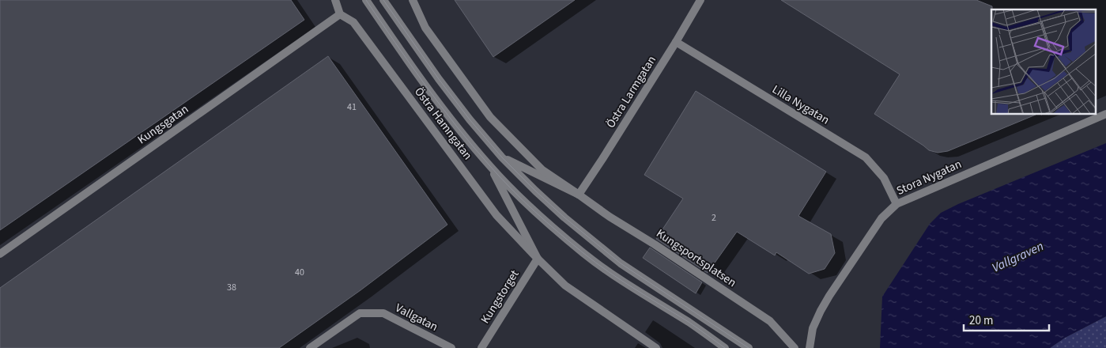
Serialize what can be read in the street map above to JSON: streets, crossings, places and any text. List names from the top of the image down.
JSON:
{
  "streets": {
    "street": [
      "Östra Larmgatan",
      "Lilla Nygatan",
      "Östra Hamngatan",
      "Kungsgatan",
      "Stora Nygatan",
      "Kungsportsplatsen",
      "Kungstorget",
      "Vallgatan"
    ]
  },
  "crossings": [
    ["Östra Larmgatan", "Lilla Nygatan"],
    ["Östra Larmgatan", "Kungsportsplatsen"],
    ["Lilla Nygatan", "Stora Nygatan"],
    ["Östra Hamngatan", "Kungsgatan"],
    ["Östra Hamngatan", "Kungstorget"]
  ],
  "water": ["Vallgraven"],
  "house_numbers": [
    "41",
    "2",
    "40",
    "38"
  ],
  "scale_bar": "20 m"
}
